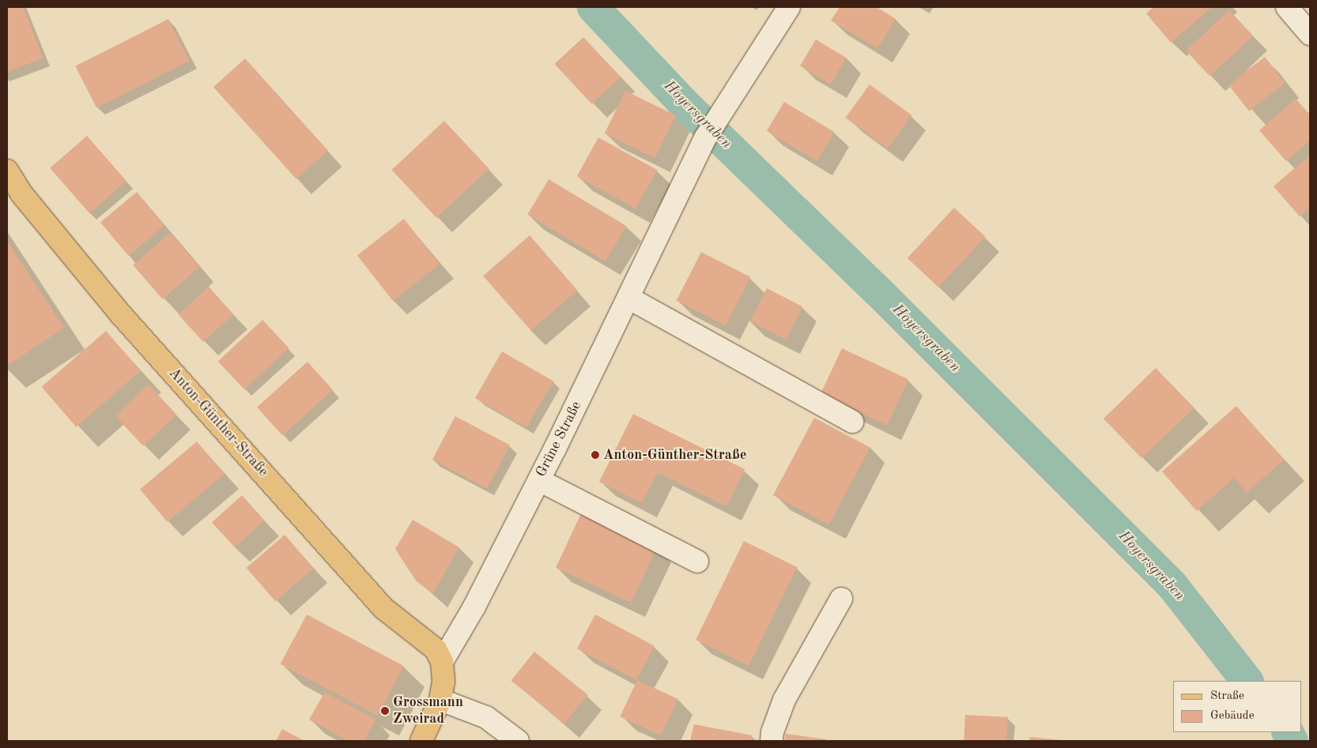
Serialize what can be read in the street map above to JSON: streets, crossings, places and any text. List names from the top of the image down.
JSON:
{
  "streets": {
    "main road": ["Anton-Günther-Straße"],
    "street": ["Grüne Straße"]
  },
  "crossings": [
    ["Anton-Günther-Straße", "Grüne Straße"]
  ],
  "water": ["Hoyersgraben"],
  "places": ["Anton-Günther-Straße", "Grossmann Zweirad"],
  "legend": ["Straße", "Gebäude"]
}
